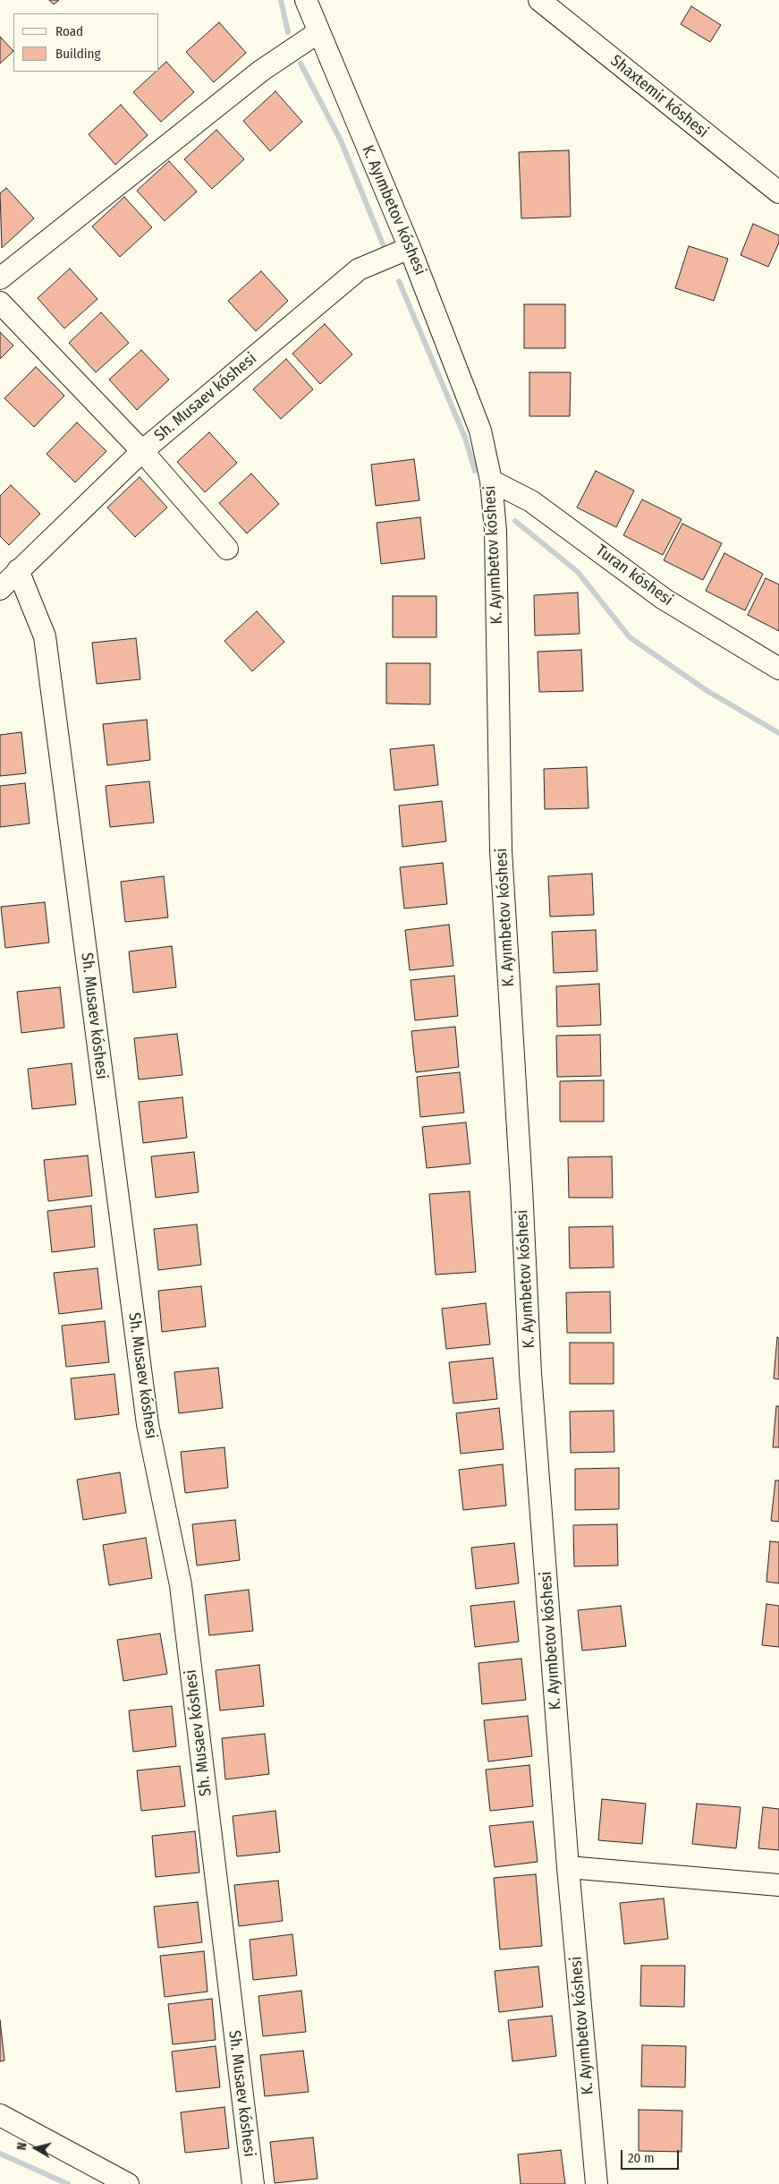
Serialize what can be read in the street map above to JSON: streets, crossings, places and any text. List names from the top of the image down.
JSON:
{
  "streets": {
    "street": [
      "Shaxtemir kóshesi",
      "K. Ayımbetov kóshesi",
      "Sh. Musaev kóshesi",
      "Turan kóshesi"
    ]
  },
  "crossings": [
    ["K. Ayımbetov kóshesi", "Sh. Musaev kóshesi"],
    ["K. Ayımbetov kóshesi", "Turan kóshesi"]
  ],
  "legend": ["Road", "Building"],
  "scale_bar": "20 m",
  "north": "left"
}
